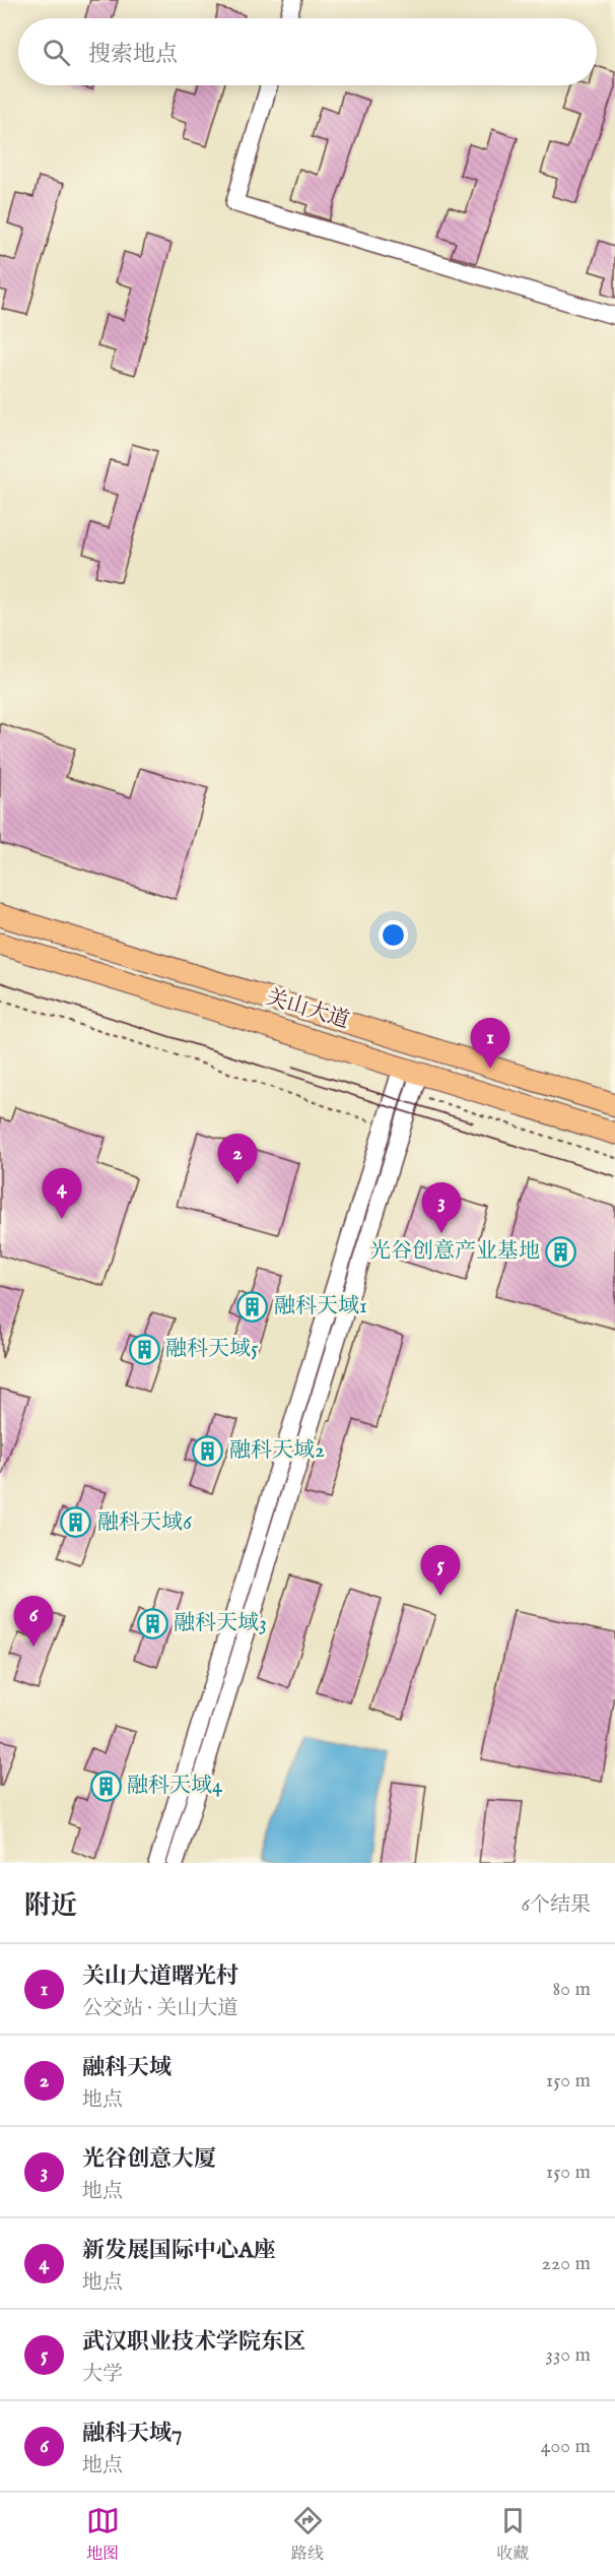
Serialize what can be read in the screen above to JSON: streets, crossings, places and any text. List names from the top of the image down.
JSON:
{
  "streets": {
    "main road": ["关山大道"]
  },
  "places": {
    "building": [
      "光谷创意产业基地",
      "融科天域1",
      "融科天域5",
      "融科天域2",
      "融科天域6",
      "融科天域3",
      "融科天域4"
    ]
  },
  "page": {
    "search": "搜索地点",
    "pins": [
      "1",
      "2",
      "4",
      "3",
      "5",
      "6"
    ],
    "heading": ["附近", "6个结果"],
    "list": [
      {
        "mark": "1",
        "name": "关山大道曙光村",
        "note": "公交站 · 关山大道",
        "value": "80 m"
      },
      {
        "mark": "2",
        "name": "融科天域",
        "note": "地点",
        "value": "150 m"
      },
      {
        "mark": "3",
        "name": "光谷创意大厦",
        "note": "地点",
        "value": "150 m"
      },
      {
        "mark": "4",
        "name": "新发展国际中心A座",
        "note": "地点",
        "value": "220 m"
      },
      {
        "mark": "5",
        "name": "武汉职业技术学院东区",
        "note": "大学",
        "value": "330 m"
      },
      {
        "mark": "6",
        "name": "融科天域7",
        "note": "地点",
        "value": "400 m"
      }
    ],
    "nav": ["地图", "路线", "收藏"]
  }
}
